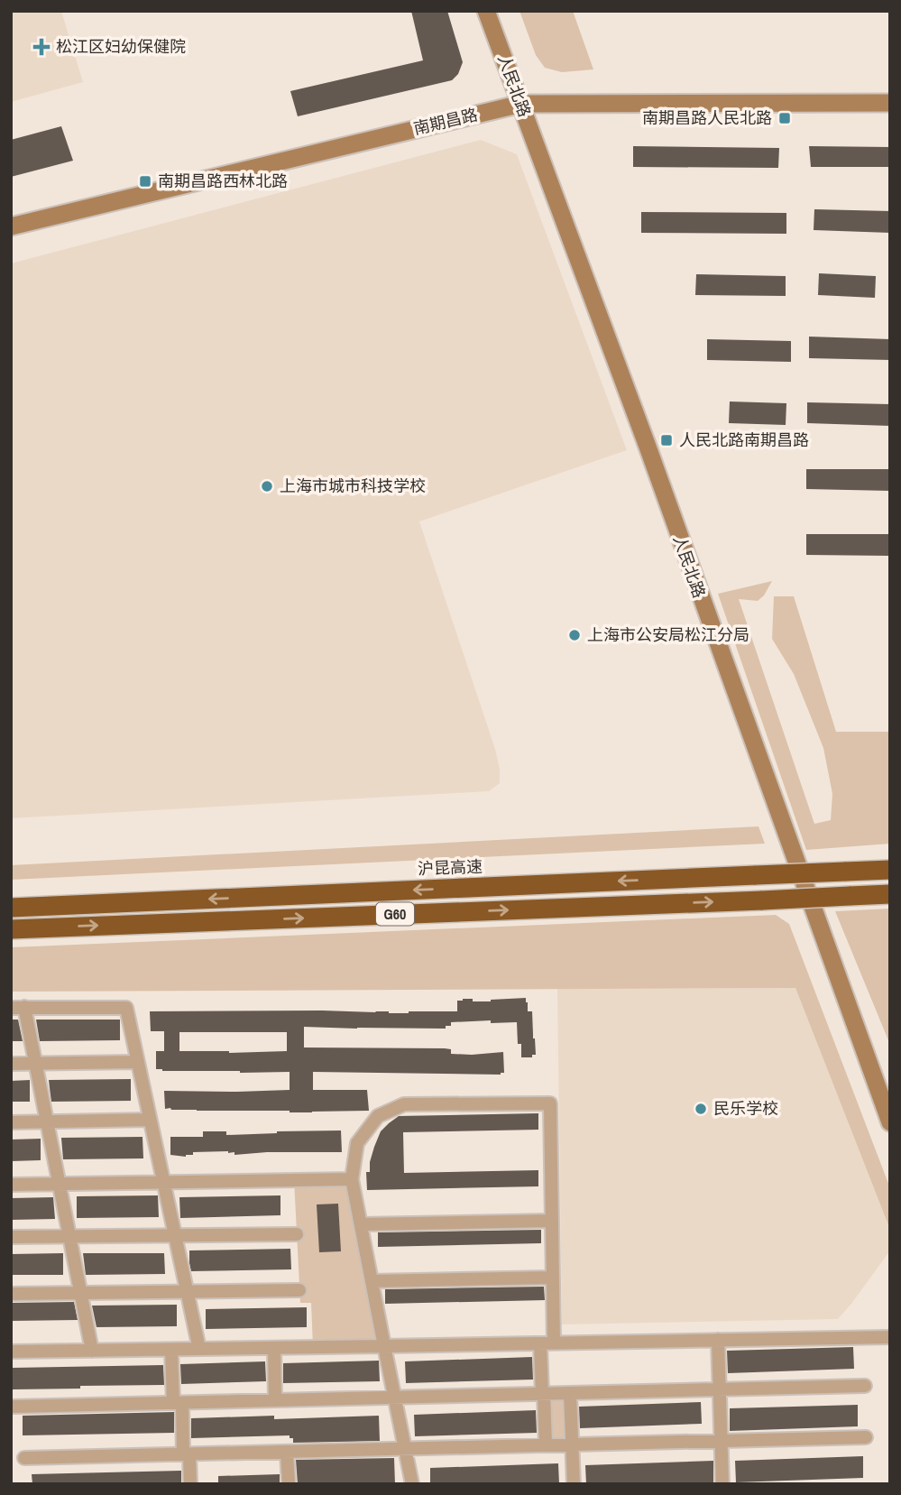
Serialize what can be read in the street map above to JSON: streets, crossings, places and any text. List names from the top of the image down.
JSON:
{
  "streets": {
    "highway": ["沪昆高速", "G60"],
    "main road": ["人民北路", "南期昌路"]
  },
  "crossings": [
    ["人民北路", "南期昌路"]
  ],
  "places": {
    "health": ["松江区妇幼保健院"],
    "transit": ["南期昌路人民北路", "南期昌路西林北路", "人民北路南期昌路"],
    "other": ["上海市城市科技学校", "上海市公安局松江分局", "民乐学校"]
  }
}
